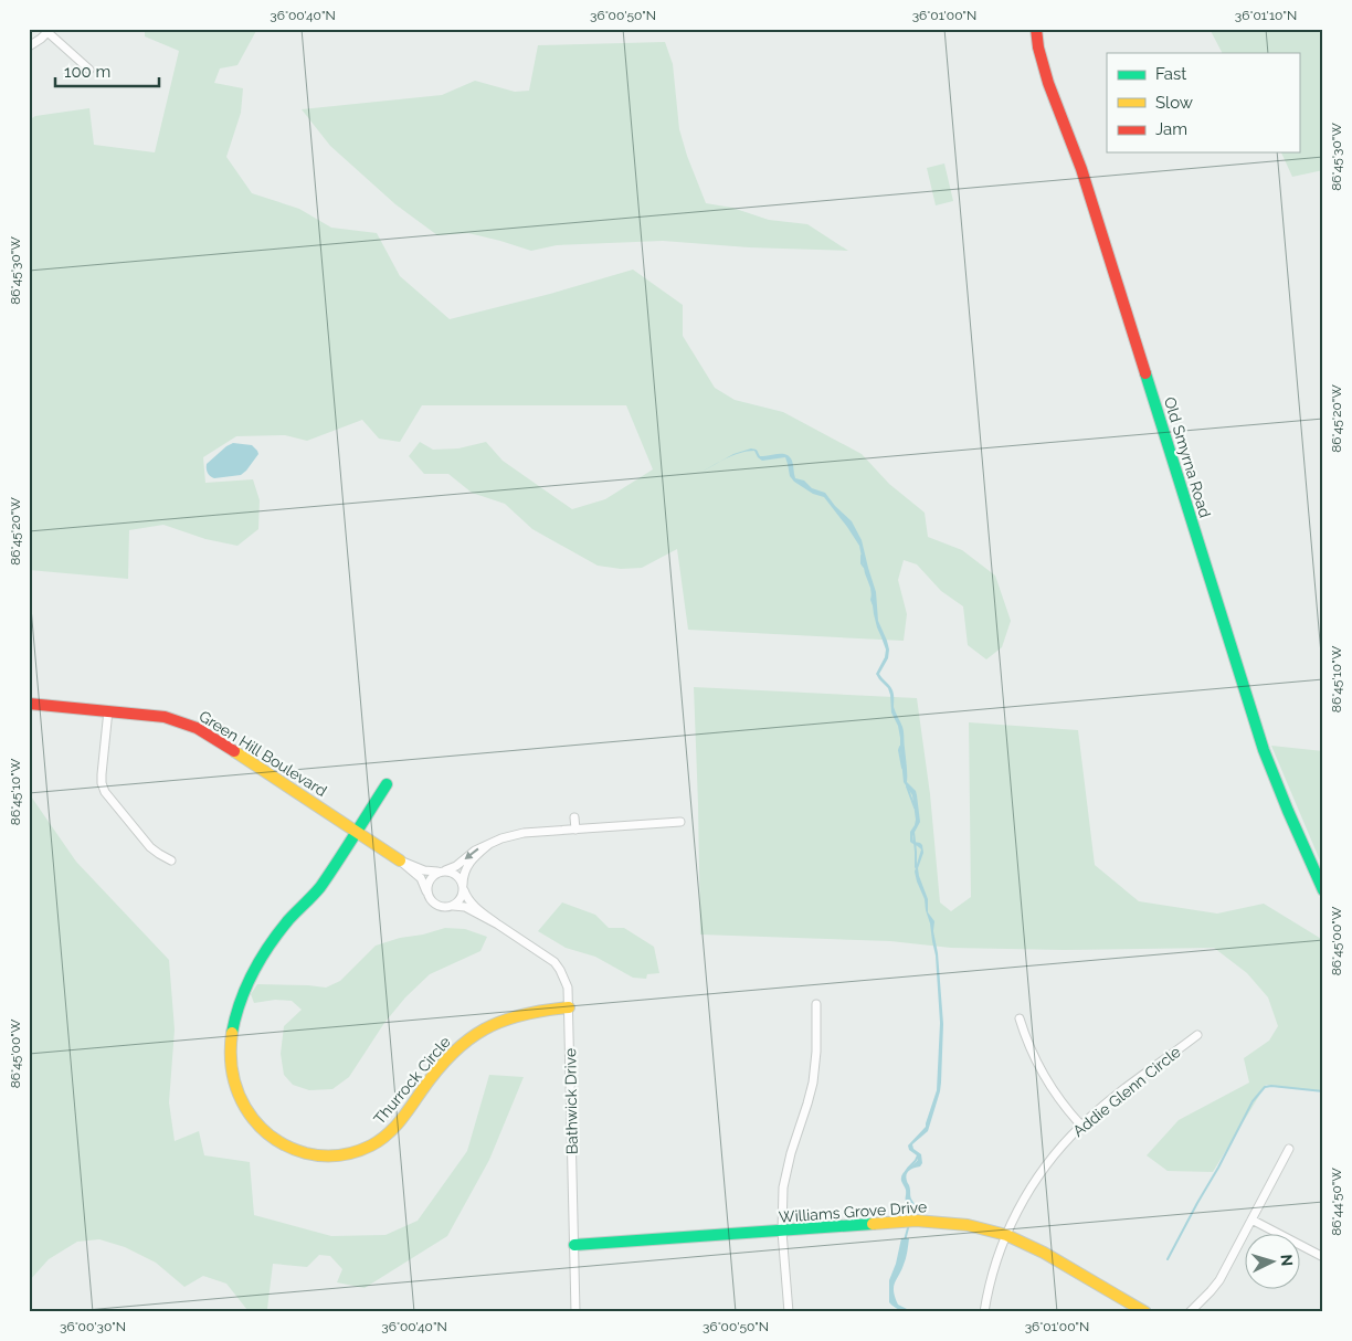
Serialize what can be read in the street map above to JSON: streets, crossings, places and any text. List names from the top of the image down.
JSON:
{
  "streets": {
    "street": [
      "Old Smyrna Road",
      "Green Hill Boulevard",
      "Thurrock Circle",
      "Addie Glenn Circle",
      "Bathwick Drive",
      "Williams Grove Drive"
    ]
  },
  "crossings": [
    ["Green Hill Boulevard", "Thurrock Circle"],
    ["Green Hill Boulevard", "Bathwick Drive"],
    ["Thurrock Circle", "Bathwick Drive"],
    ["Addie Glenn Circle", "Williams Grove Drive"],
    ["Bathwick Drive", "Williams Grove Drive"]
  ],
  "legend": ["Fast", "Slow", "Jam"],
  "scale_bar": "100 m",
  "north": "right",
  "coordinates": [
    "36°00'40\"N",
    "36°00'50\"N",
    "36°01'00\"N",
    "36°01'10\"N",
    "86°45'30\"W",
    "86°45'20\"W",
    "86°45'10\"W",
    "86°45'00\"W",
    "86°44'50\"W",
    "36°00'30\"N"
  ]
}
